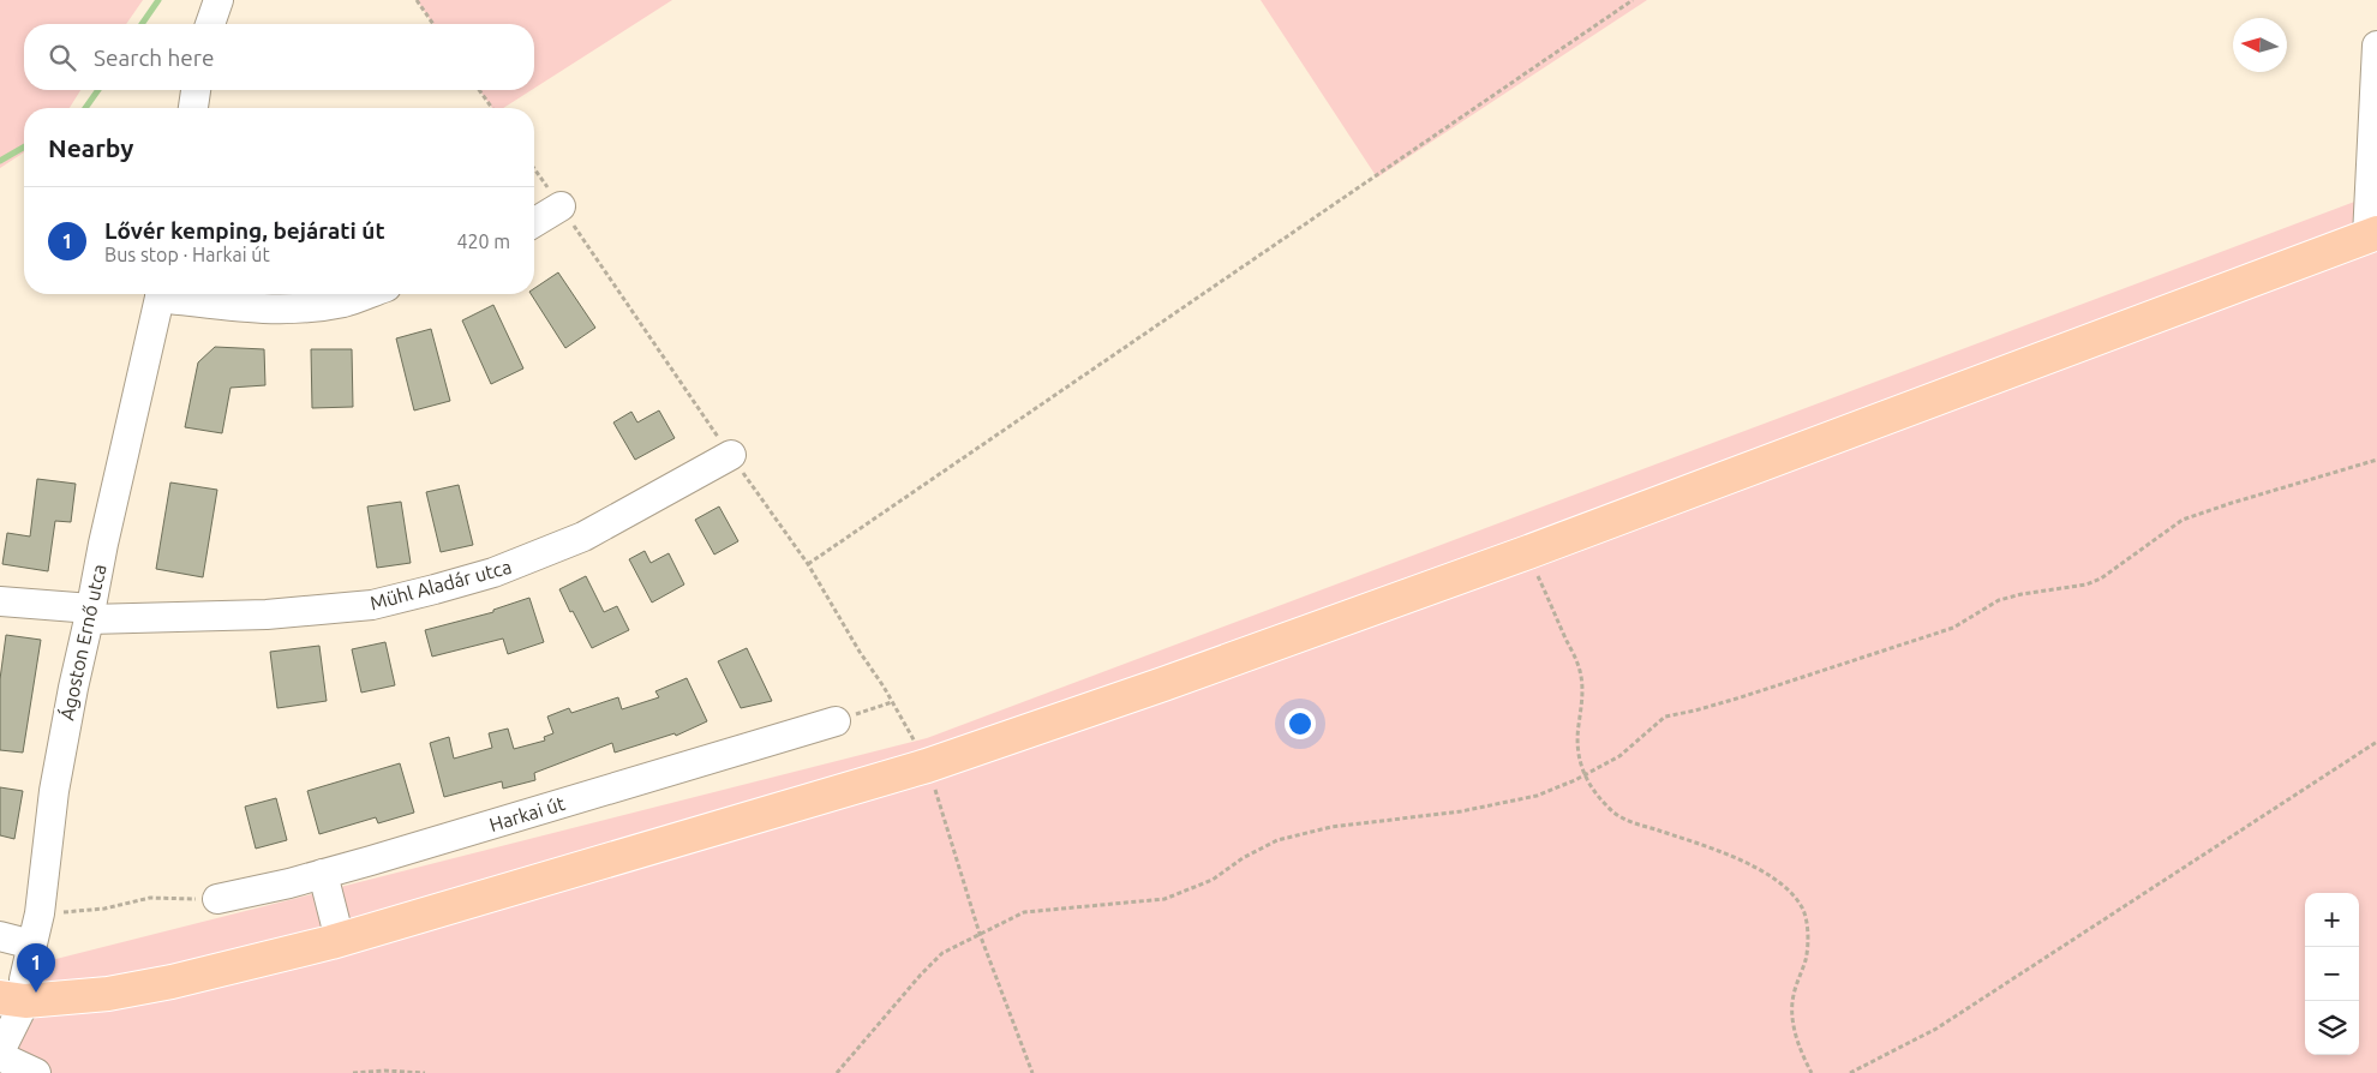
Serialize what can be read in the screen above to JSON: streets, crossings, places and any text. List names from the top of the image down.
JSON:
{
  "streets": {
    "street": ["Mühl Aladár utca", "Ágoston Ernő utca", "Harkai út"]
  },
  "crossings": [
    ["Mühl Aladár utca", "Ágoston Ernő utca"]
  ],
  "north": "left",
  "page": {
    "search": "Search here",
    "heading": "Nearby",
    "list": [
      {
        "mark": "1",
        "name": "Lővér kemping, bejárati út",
        "note": "Bus stop · Harkai út",
        "value": "420 m"
      }
    ],
    "map_buttons": ["+", "−"],
    "pins": "1"
  }
}
